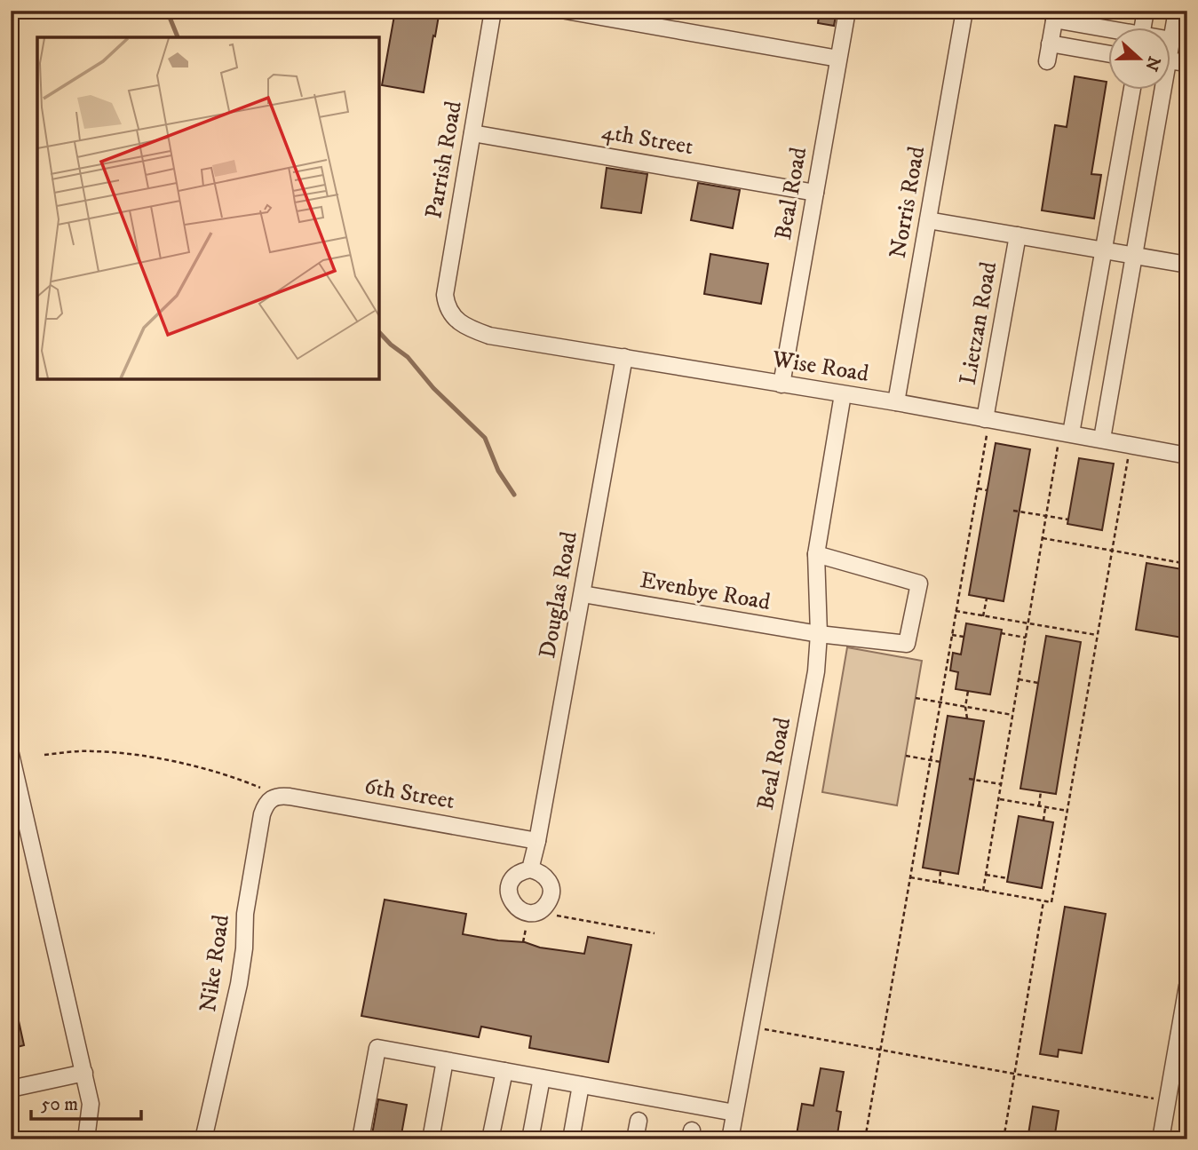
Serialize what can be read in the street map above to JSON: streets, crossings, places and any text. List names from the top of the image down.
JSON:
{
  "streets": {
    "street": [
      "4th Street",
      "Parrish Road",
      "Beal Road",
      "Norris Road",
      "Lietzan Road",
      "Wise Road",
      "Evenbye Road",
      "Douglas Road",
      "6th Street",
      "Nike Road"
    ]
  },
  "crossings": [
    ["4th Street", "Parrish Road"],
    ["4th Street", "Beal Road"],
    ["Parrish Road", "Wise Road"],
    ["Beal Road", "Wise Road"],
    ["Beal Road", "Evenbye Road"],
    ["Norris Road", "Wise Road"],
    ["Lietzan Road", "Wise Road"],
    ["Wise Road", "Douglas Road"],
    ["Evenbye Road", "Douglas Road"],
    ["Douglas Road", "6th Street"],
    ["6th Street", "Nike Road"]
  ],
  "scale_bar": "50 m",
  "north": "right"
}
